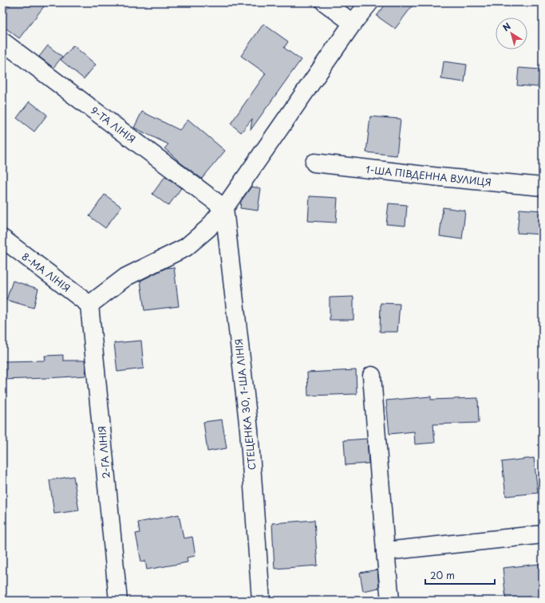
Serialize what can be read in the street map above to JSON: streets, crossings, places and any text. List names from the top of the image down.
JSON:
{
  "streets": {
    "street": [
      "9-ТА ЛІНІЯ",
      "1-ША ПІВДЕННА ВУЛИЦЯ",
      "8-МА ЛІНІЯ",
      "СТЕЦЕНКА 30, 1-ША ЛІНІЯ",
      "2-ГА ЛІНІЯ"
    ]
  },
  "crossings": [
    ["9-ТА ЛІНІЯ", "СТЕЦЕНКА 30, 1-ША ЛІНІЯ"],
    ["8-МА ЛІНІЯ", "2-ГА ЛІНІЯ"]
  ],
  "scale_bar": "20 m",
  "north": "top left"
}
